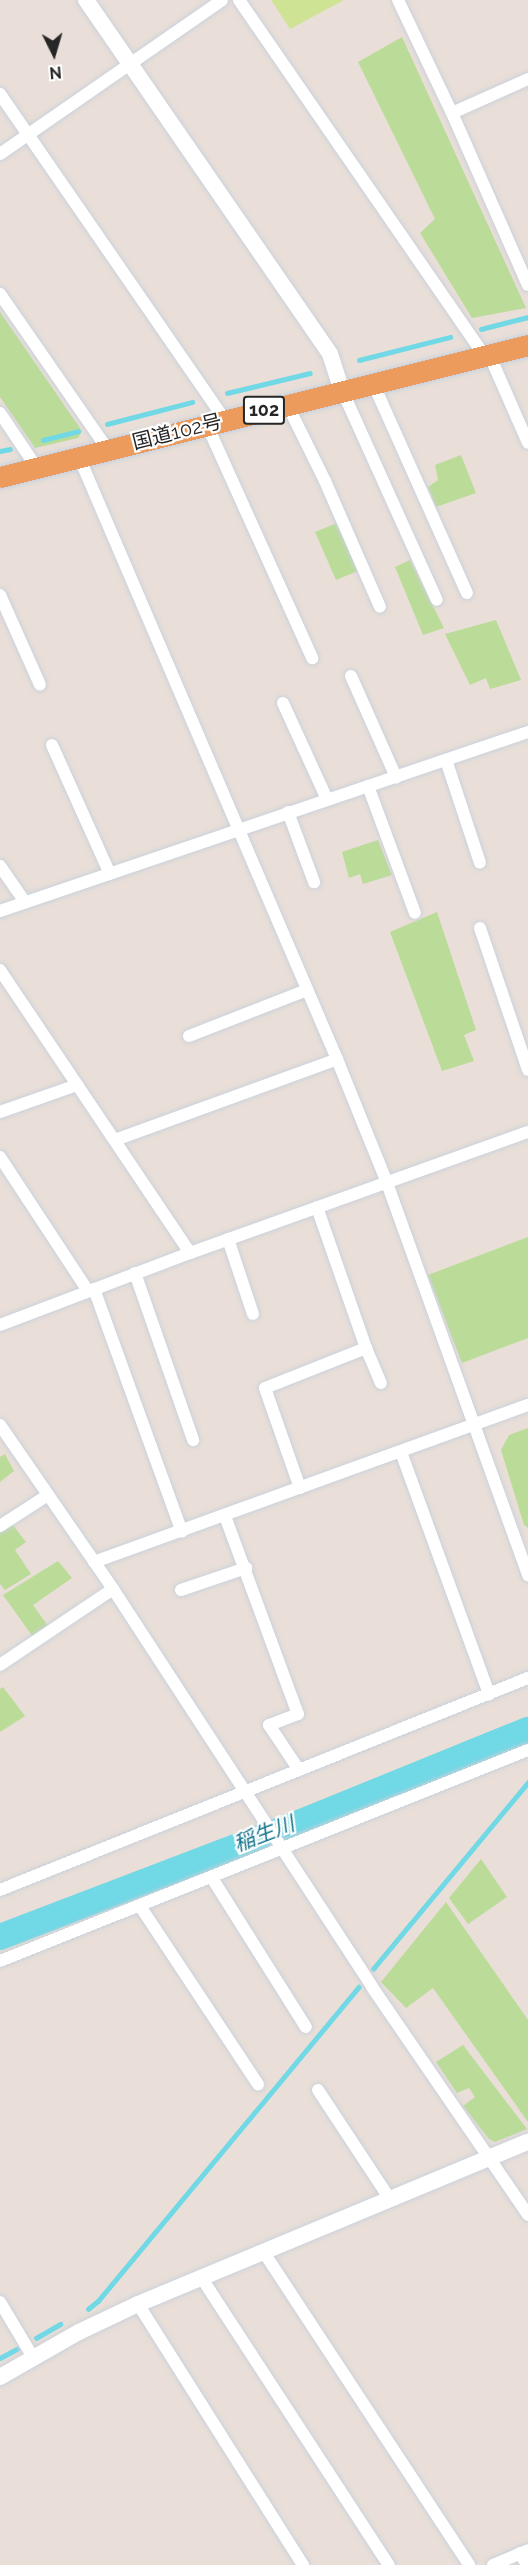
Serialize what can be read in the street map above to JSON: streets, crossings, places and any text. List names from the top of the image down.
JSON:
{
  "streets": {
    "highway": ["102", "国道102号"]
  },
  "water": ["稲生川"],
  "north": "bottom"
}
